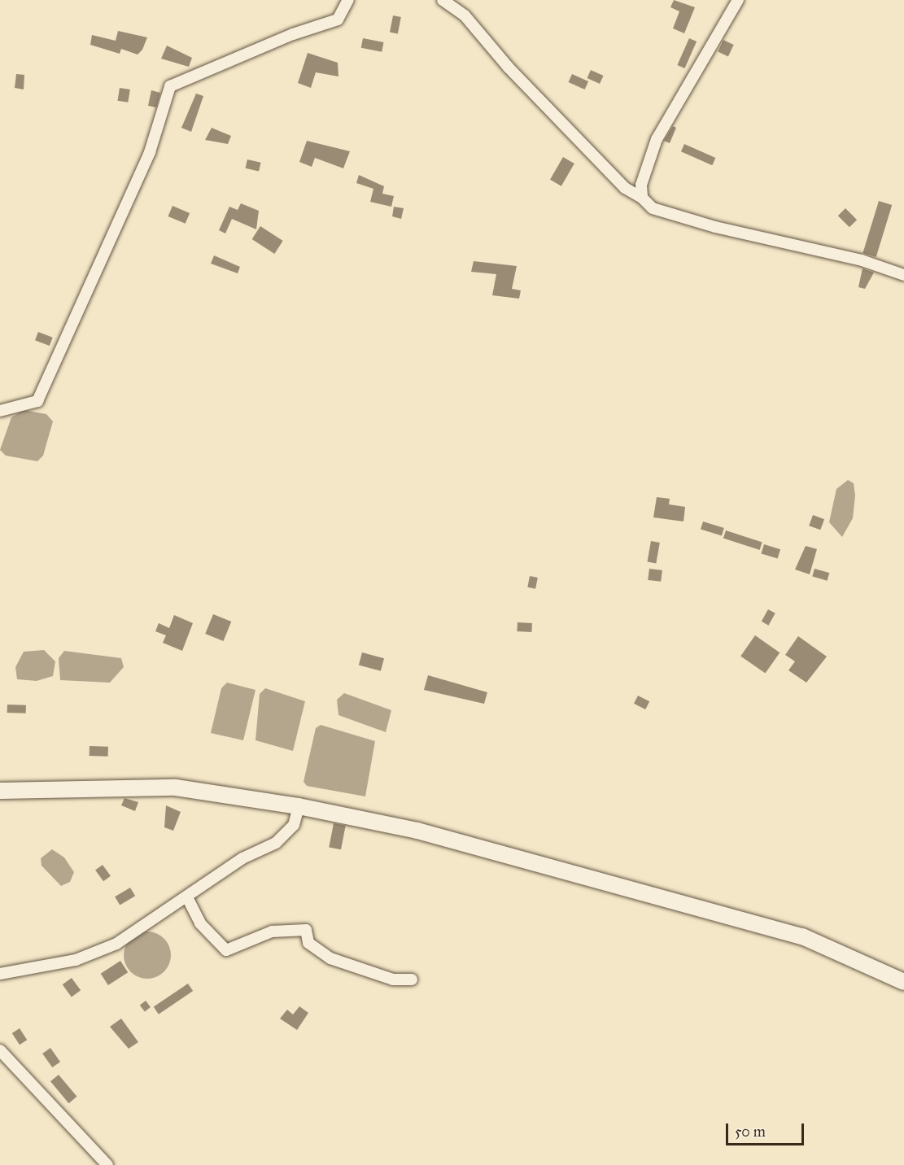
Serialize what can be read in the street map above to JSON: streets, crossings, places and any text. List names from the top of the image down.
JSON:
{
  "scale_bar": "50 m"
}
